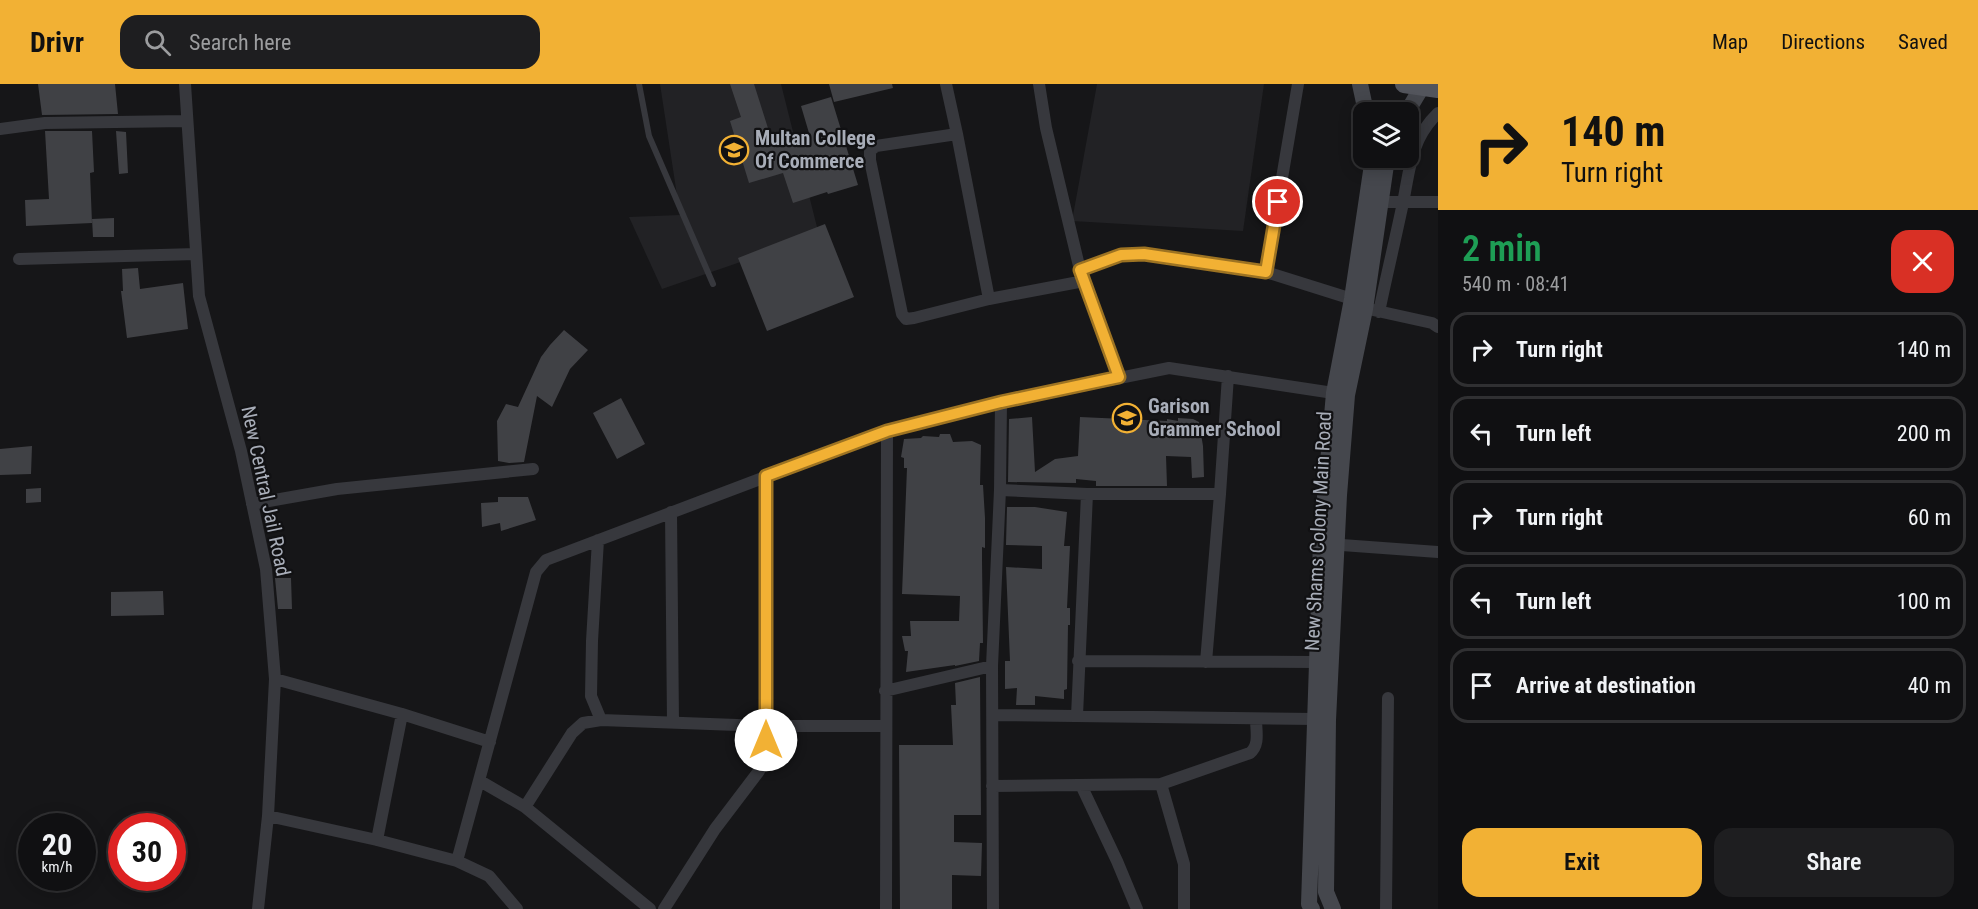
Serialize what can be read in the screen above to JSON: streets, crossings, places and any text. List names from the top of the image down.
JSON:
{
  "streets": {
    "main road": ["New Shams Colony Main Road"],
    "street": ["New Central Jail Road"]
  },
  "places": {
    "school or university": ["Multan College Of Commerce", "Garison Grammer School"]
  },
  "page": {
    "header": "Drivr",
    "search": "Search here",
    "nav": ["Map", "Directions", "Saved"],
    "turn": ["140 m", "Turn right"],
    "heading": ["2 min", "540 m · 08:41"],
    "list": [
      {
        "name": "Turn right",
        "value": "140 m"
      },
      {
        "name": "Turn left",
        "value": "200 m"
      },
      {
        "name": "Turn right",
        "value": "60 m"
      },
      {
        "name": "Turn left",
        "value": "100 m"
      },
      {
        "name": "Arrive at destination",
        "value": "40 m"
      }
    ],
    "speed": "20 km/h",
    "limit": "30",
    "buttons": ["Exit", "Share"]
  }
}
